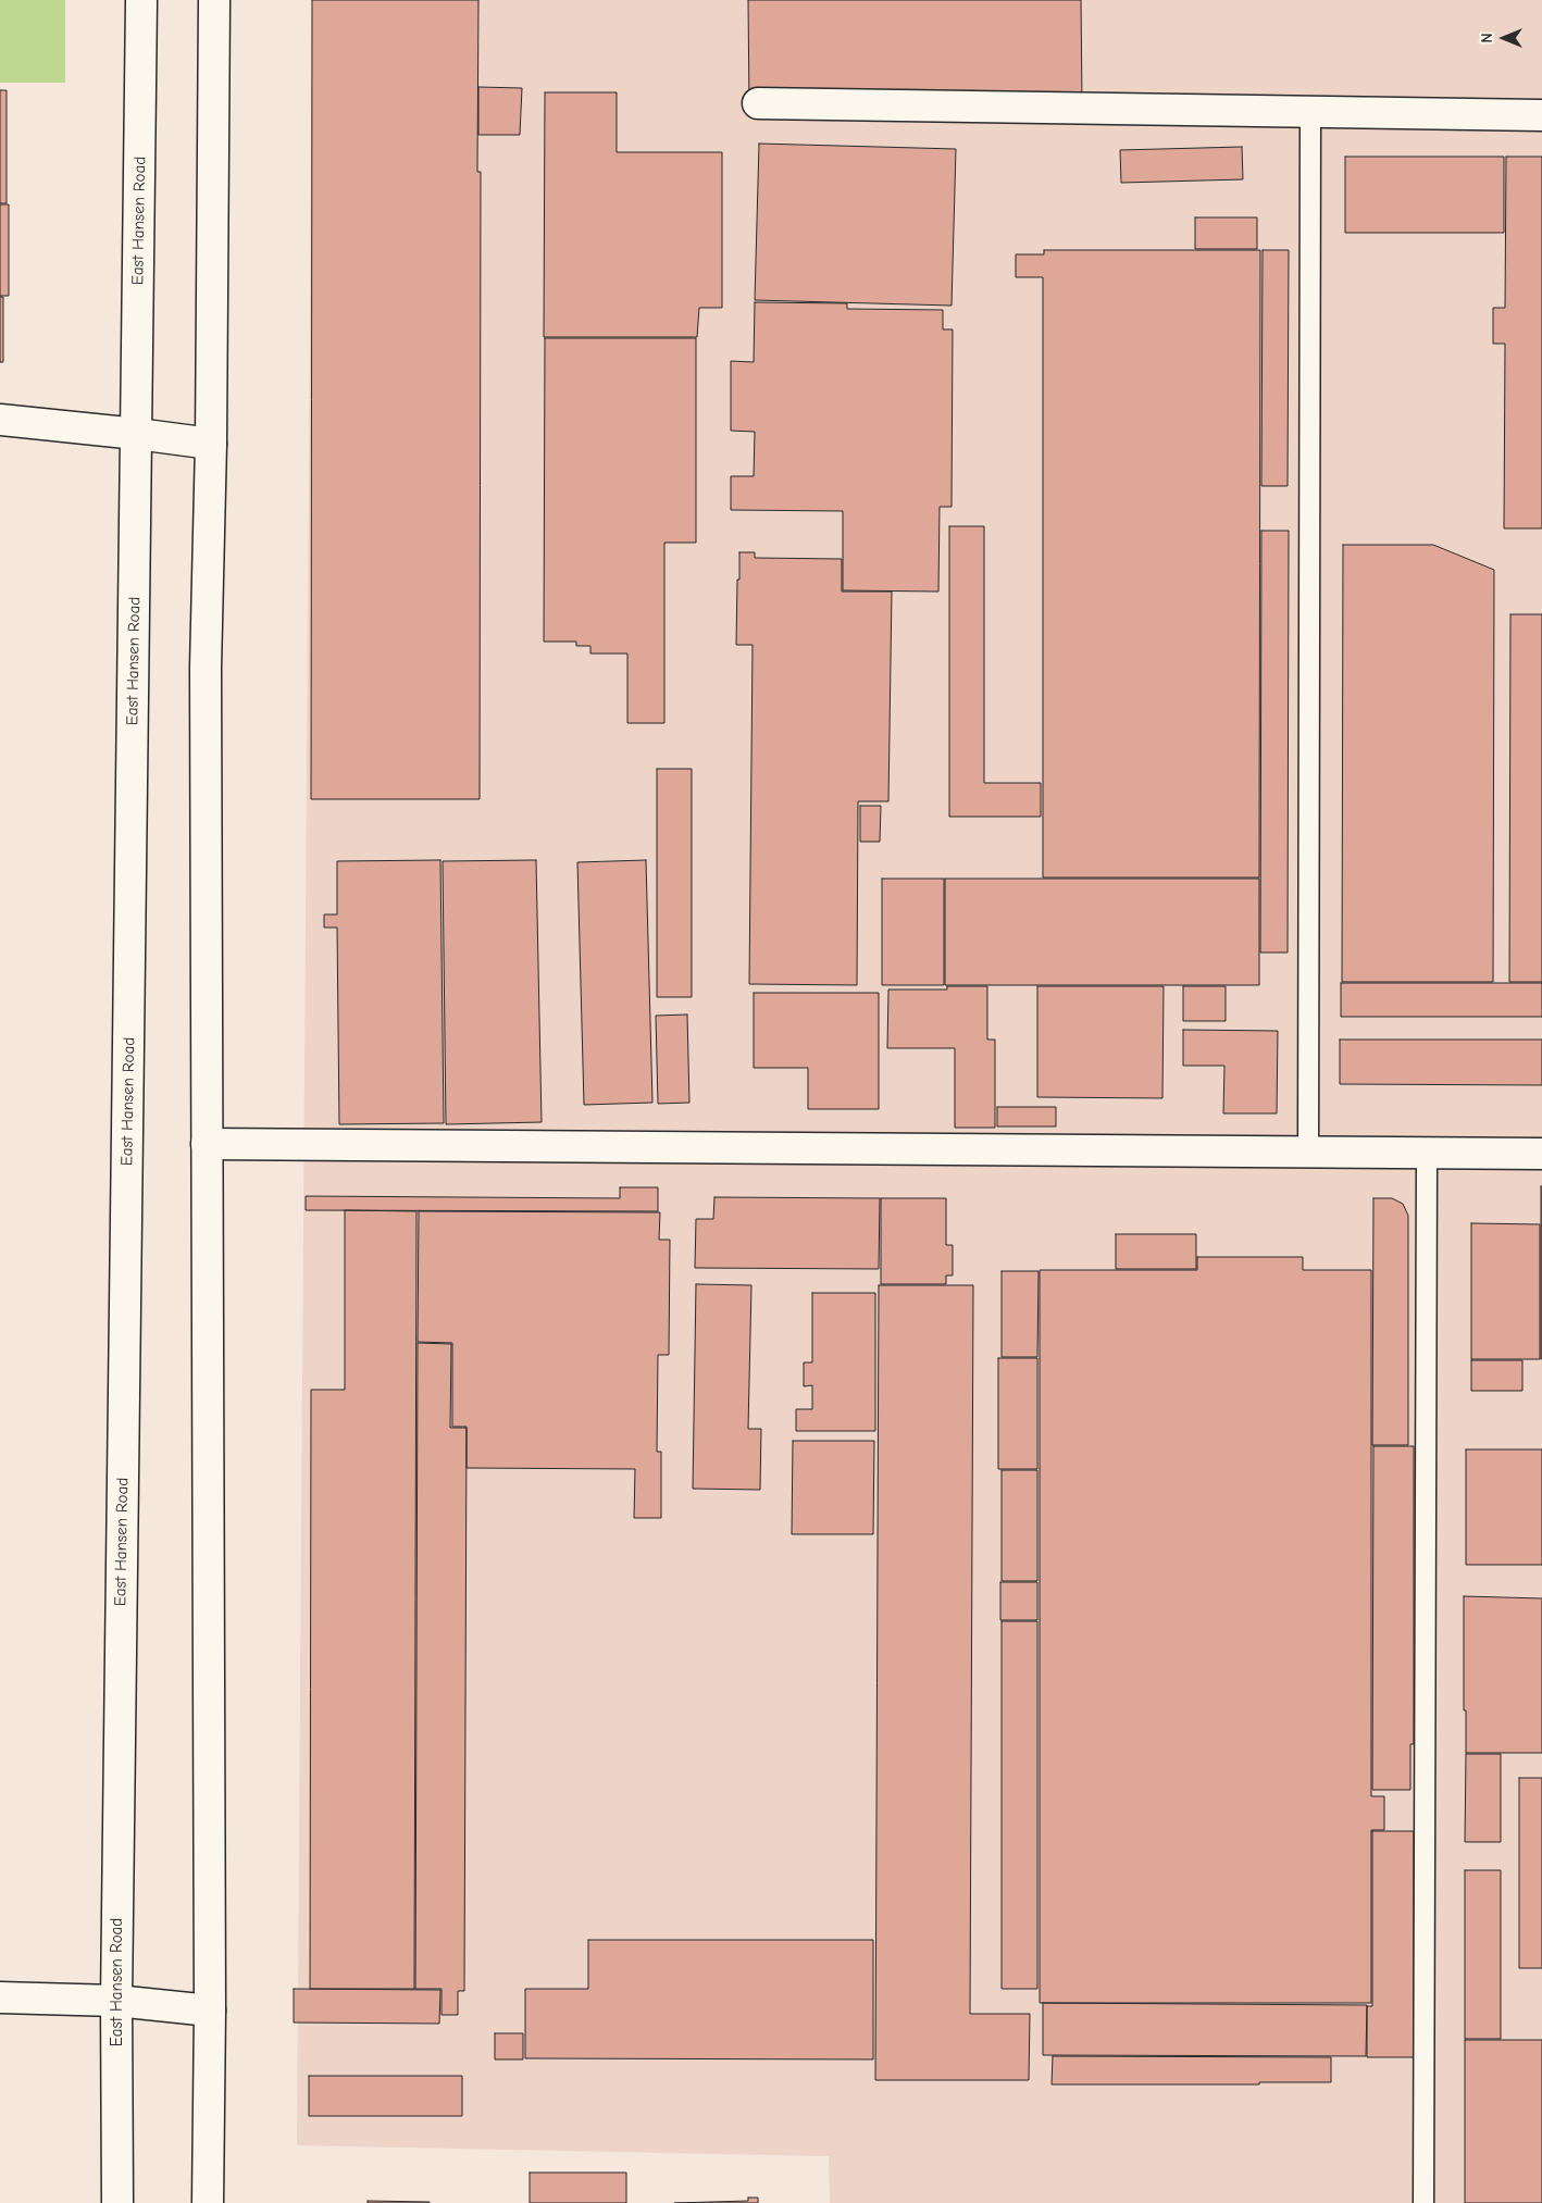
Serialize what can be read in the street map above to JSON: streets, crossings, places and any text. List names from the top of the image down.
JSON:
{
  "streets": {
    "main road": ["East Hansen Road"]
  },
  "north": "left"
}
